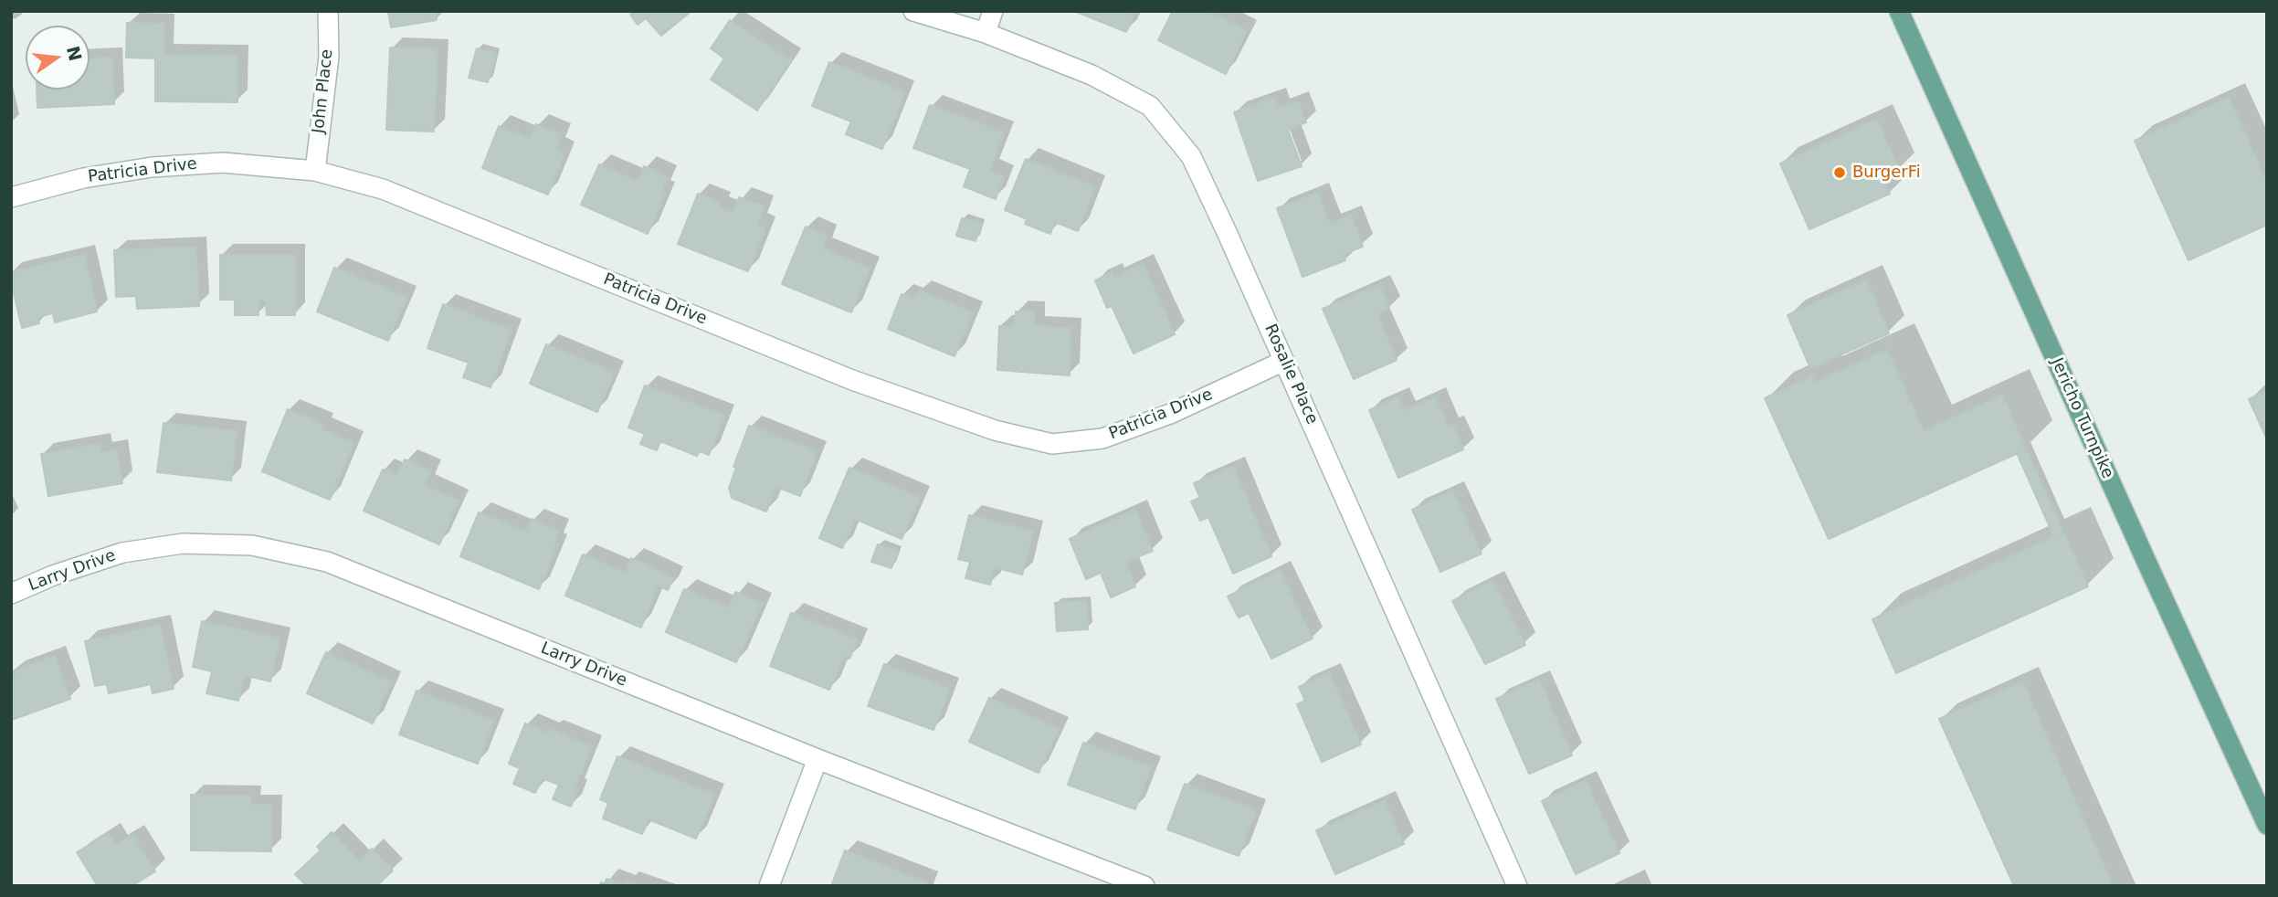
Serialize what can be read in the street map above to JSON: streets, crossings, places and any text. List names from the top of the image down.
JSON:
{
  "streets": {
    "main road": ["Jericho Turnpike"],
    "street": [
      "John Place",
      "Patricia Drive",
      "Rosalie Place",
      "Larry Drive"
    ]
  },
  "crossings": [
    ["John Place", "Patricia Drive"],
    ["Patricia Drive", "Rosalie Place"]
  ],
  "places": ["BurgerFi"],
  "north": "right"
}
